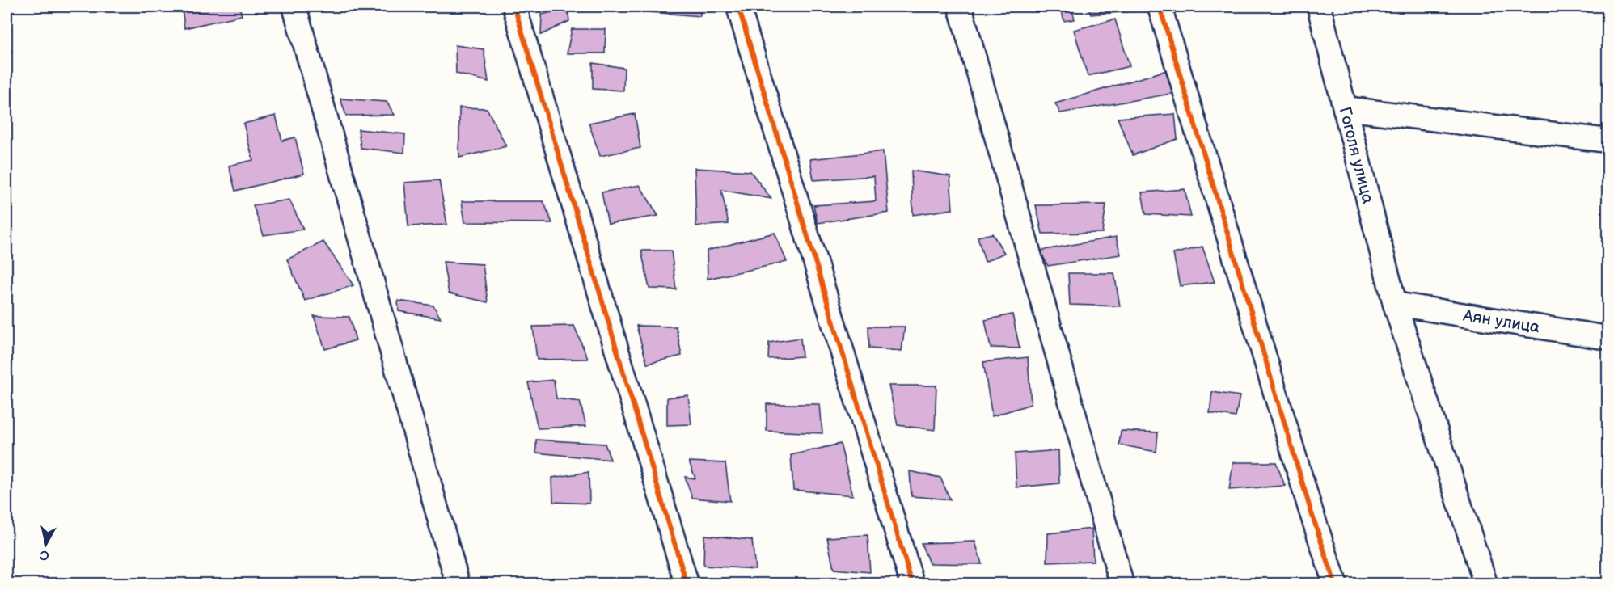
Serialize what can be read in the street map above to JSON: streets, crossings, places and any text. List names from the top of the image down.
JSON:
{
  "streets": {
    "street": ["Гоголя улица", "Аян улица"]
  },
  "crossings": [
    ["Гоголя улица", "Аян улица"]
  ],
  "north": "bottom"
}
